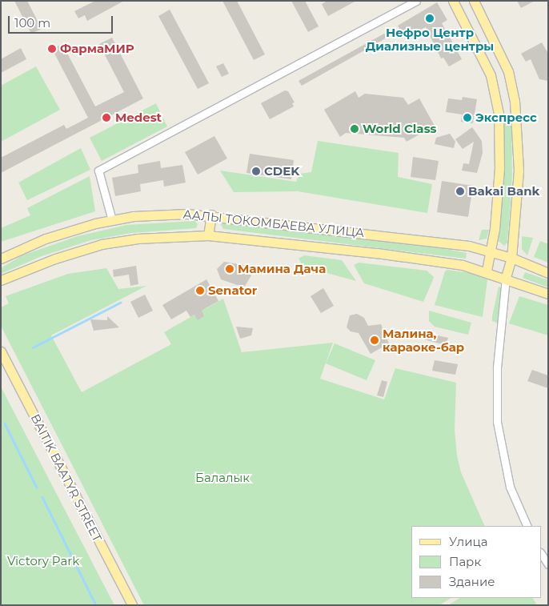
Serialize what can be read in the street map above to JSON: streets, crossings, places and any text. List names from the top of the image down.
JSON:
{
  "streets": {
    "main road": ["ААЛЫ ТОКОМБАЕВА УЛИЦА", "BAITIK BAATYR STREET"]
  },
  "parks": ["Балалык", "Victory Park"],
  "places": [
    "Нефро Центр Диализные центры",
    "ФармаМИР",
    "Medest",
    "Экспресс",
    "World Class",
    "CDEK",
    "Bakai Bank",
    "Мамина Дача",
    "Senator",
    "Малина, караоке-бар"
  ],
  "legend": ["Улица", "Парк", "Здание"],
  "scale_bar": "100 m"
}
